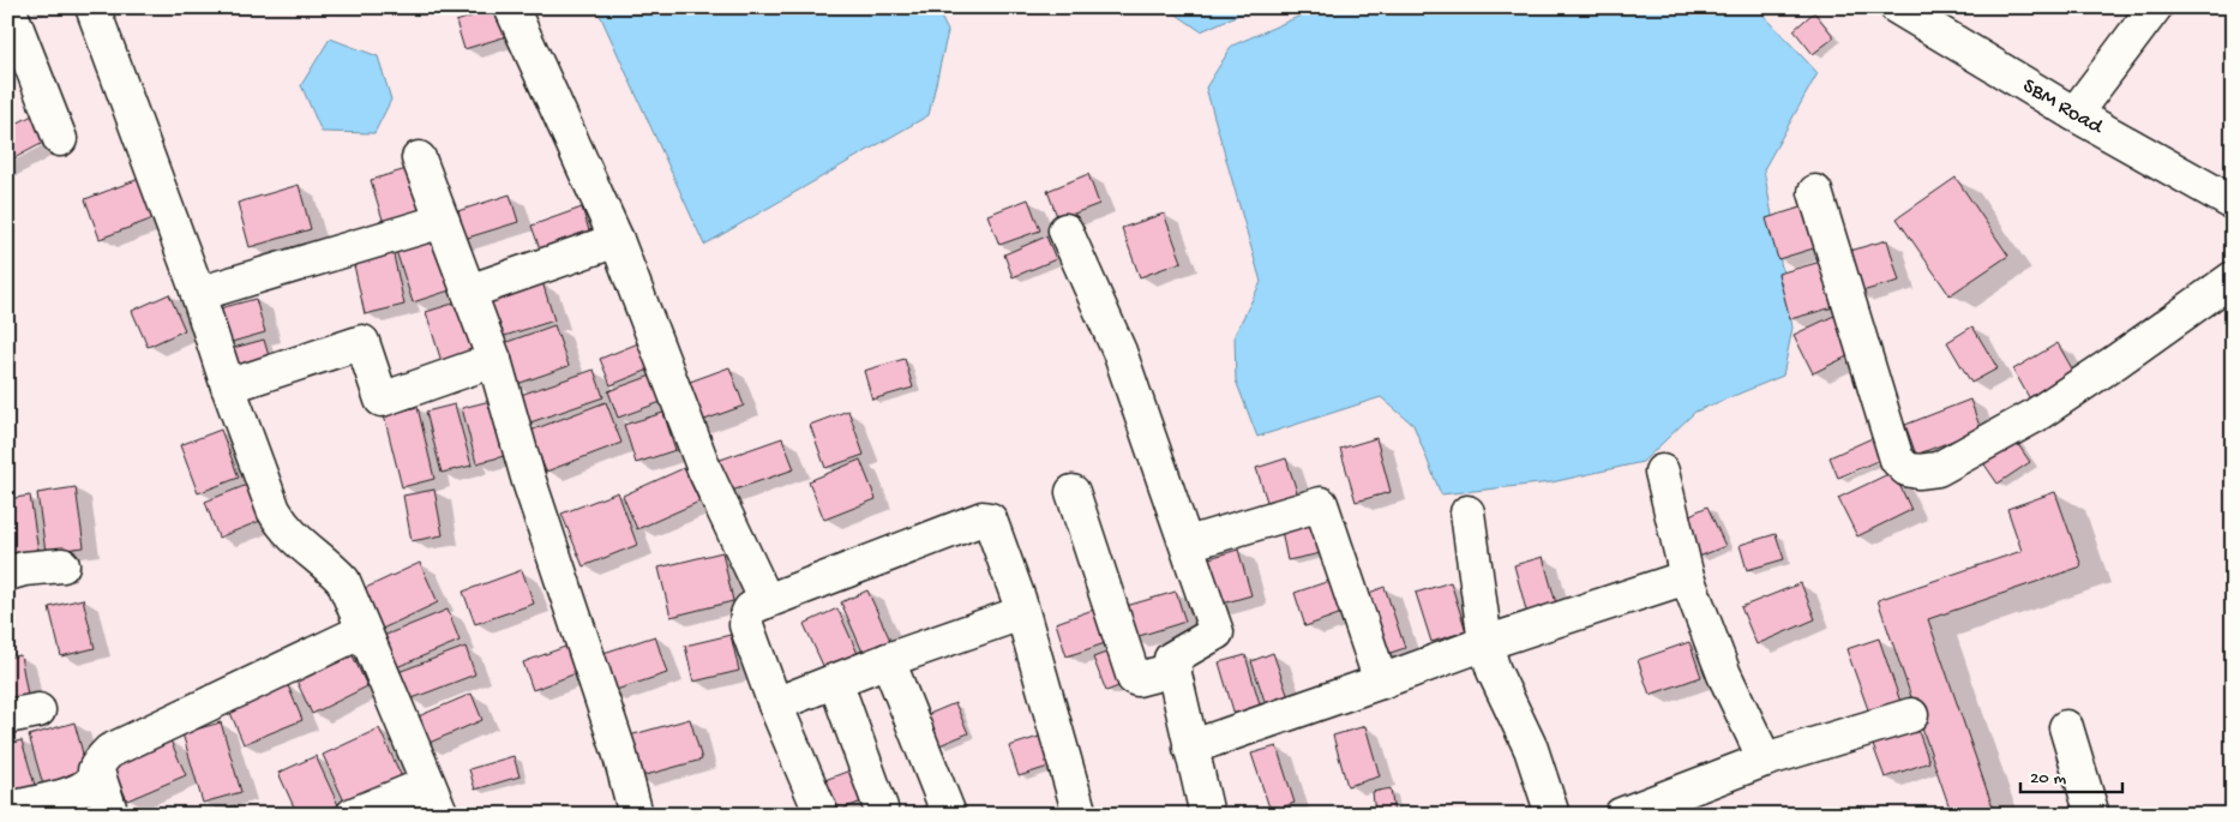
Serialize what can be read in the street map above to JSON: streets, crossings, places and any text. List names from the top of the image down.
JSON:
{
  "streets": {
    "street": ["SBM Road"]
  },
  "scale_bar": "20 m"
}
